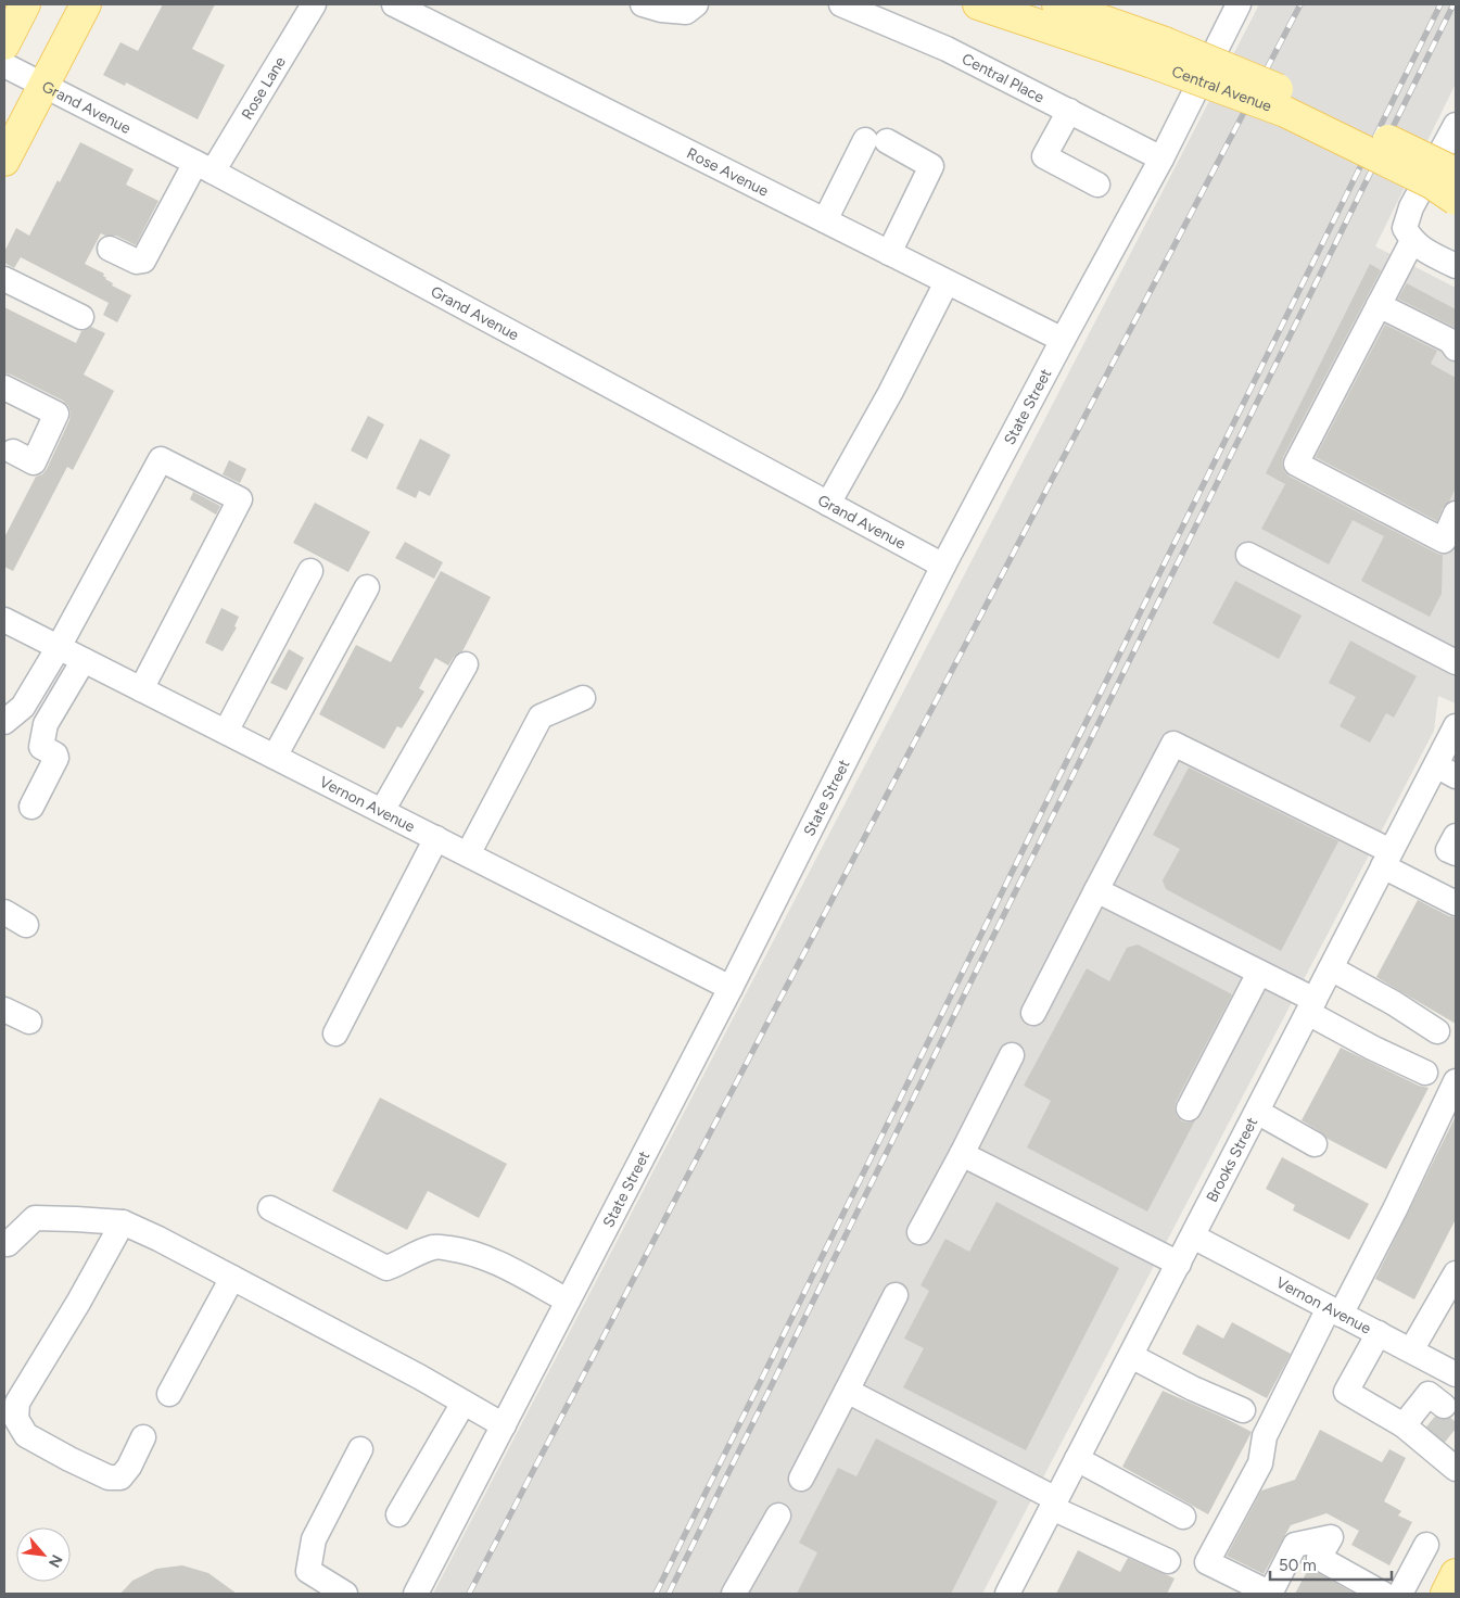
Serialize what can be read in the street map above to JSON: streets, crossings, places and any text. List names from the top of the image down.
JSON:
{
  "streets": {
    "main road": ["Central Avenue"],
    "street": [
      "Central Place",
      "Rose Lane",
      "Grand Avenue",
      "Rose Avenue",
      "State Street",
      "Vernon Avenue",
      "Brooks Street"
    ]
  },
  "crossings": [
    ["Central Place", "State Street"],
    ["Rose Lane", "Grand Avenue"],
    ["Grand Avenue", "State Street"],
    ["Rose Avenue", "State Street"],
    ["State Street", "Vernon Avenue"],
    ["Vernon Avenue", "Brooks Street"]
  ],
  "scale_bar": "50 m",
  "north": "bottom right"
}
